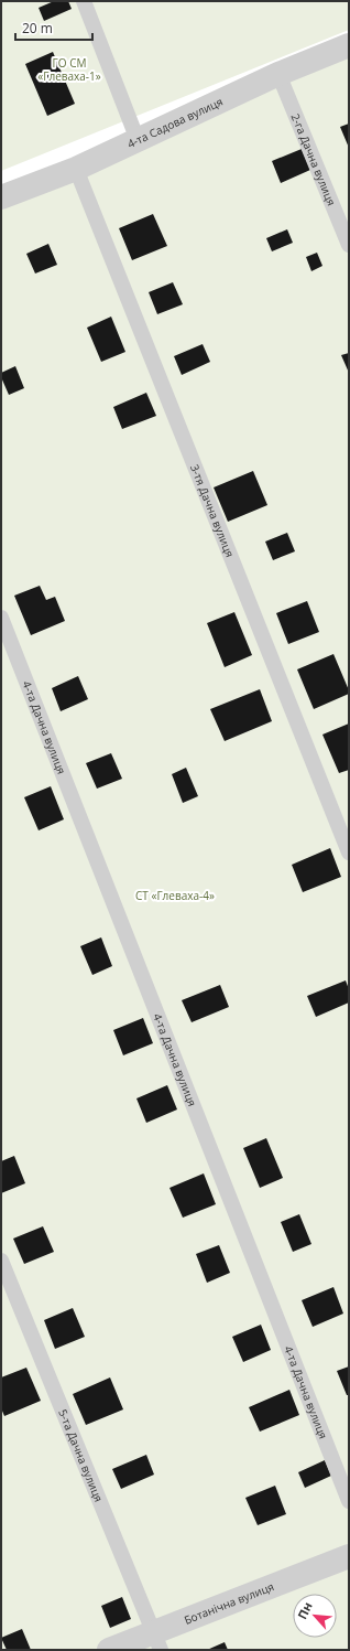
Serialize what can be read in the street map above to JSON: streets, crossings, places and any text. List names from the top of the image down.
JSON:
{
  "streets": {
    "street": ["4-та Садова вулиця", "Ботанічна вулиця"],
    "lane": [
      "2-га Дачна вулиця",
      "3-тя Дачна вулиця",
      "4-та Дачна вулиця",
      "5-та Дачна вулиця"
    ]
  },
  "crossings": [
    ["4-та Садова вулиця", "2-га Дачна вулиця"],
    ["4-та Садова вулиця", "3-тя Дачна вулиця"],
    ["5-та Дачна вулиця", "Ботанічна вулиця"]
  ],
  "parks": ["ГО СМ «Глеваха-1»", "СТ «Глеваха-4»"],
  "scale_bar": "20 m",
  "north": "top left"
}
